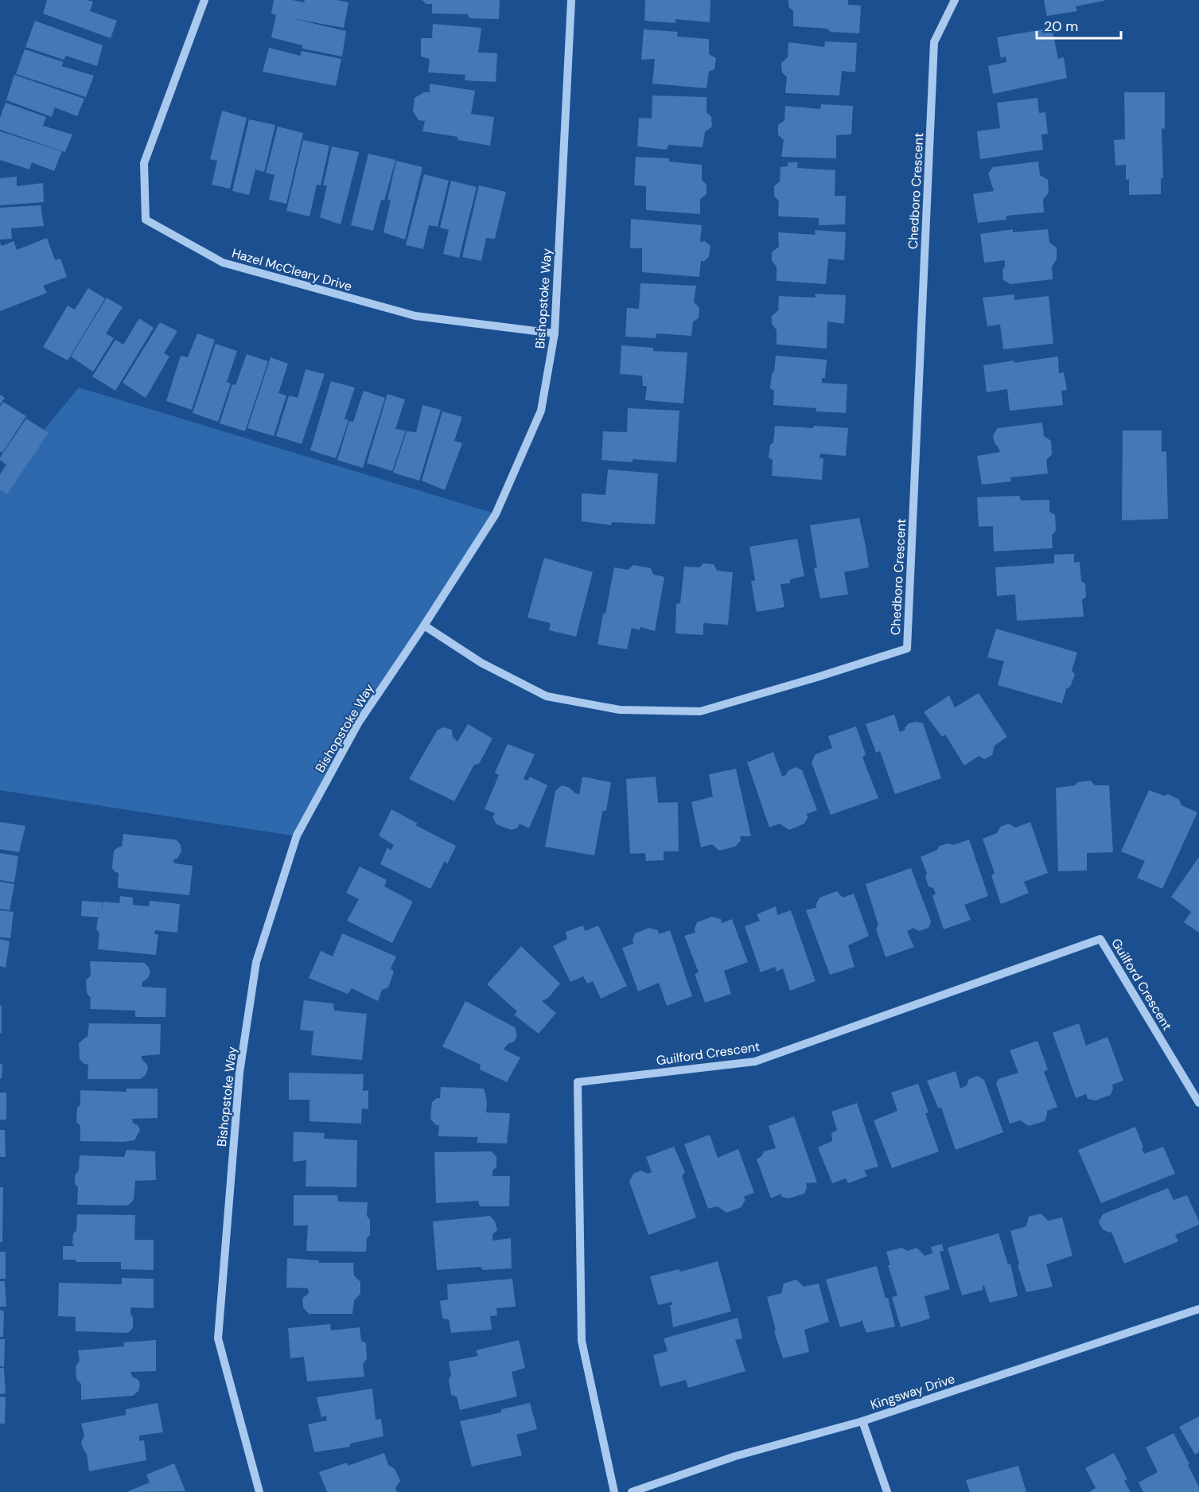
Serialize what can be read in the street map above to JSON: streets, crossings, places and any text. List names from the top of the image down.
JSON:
{
  "streets": {
    "street": [
      "Chedboro Crescent",
      "Hazel McCleary Drive",
      "Bishopstoke Way",
      "Guilford Crescent",
      "Kingsway Drive"
    ]
  },
  "crossings": [
    ["Chedboro Crescent", "Bishopstoke Way"],
    ["Hazel McCleary Drive", "Bishopstoke Way"]
  ],
  "scale_bar": "20 m"
}
